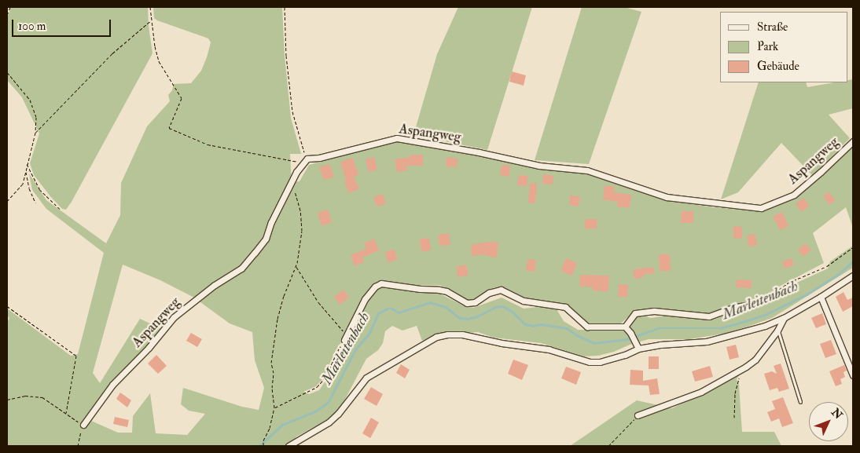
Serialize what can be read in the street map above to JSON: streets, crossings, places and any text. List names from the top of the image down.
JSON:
{
  "streets": {
    "street": ["Aspangweg"]
  },
  "water": ["Marleitenbach"],
  "legend": ["Straße", "Park", "Gebäude"],
  "scale_bar": "100 m",
  "north": "top right"
}
